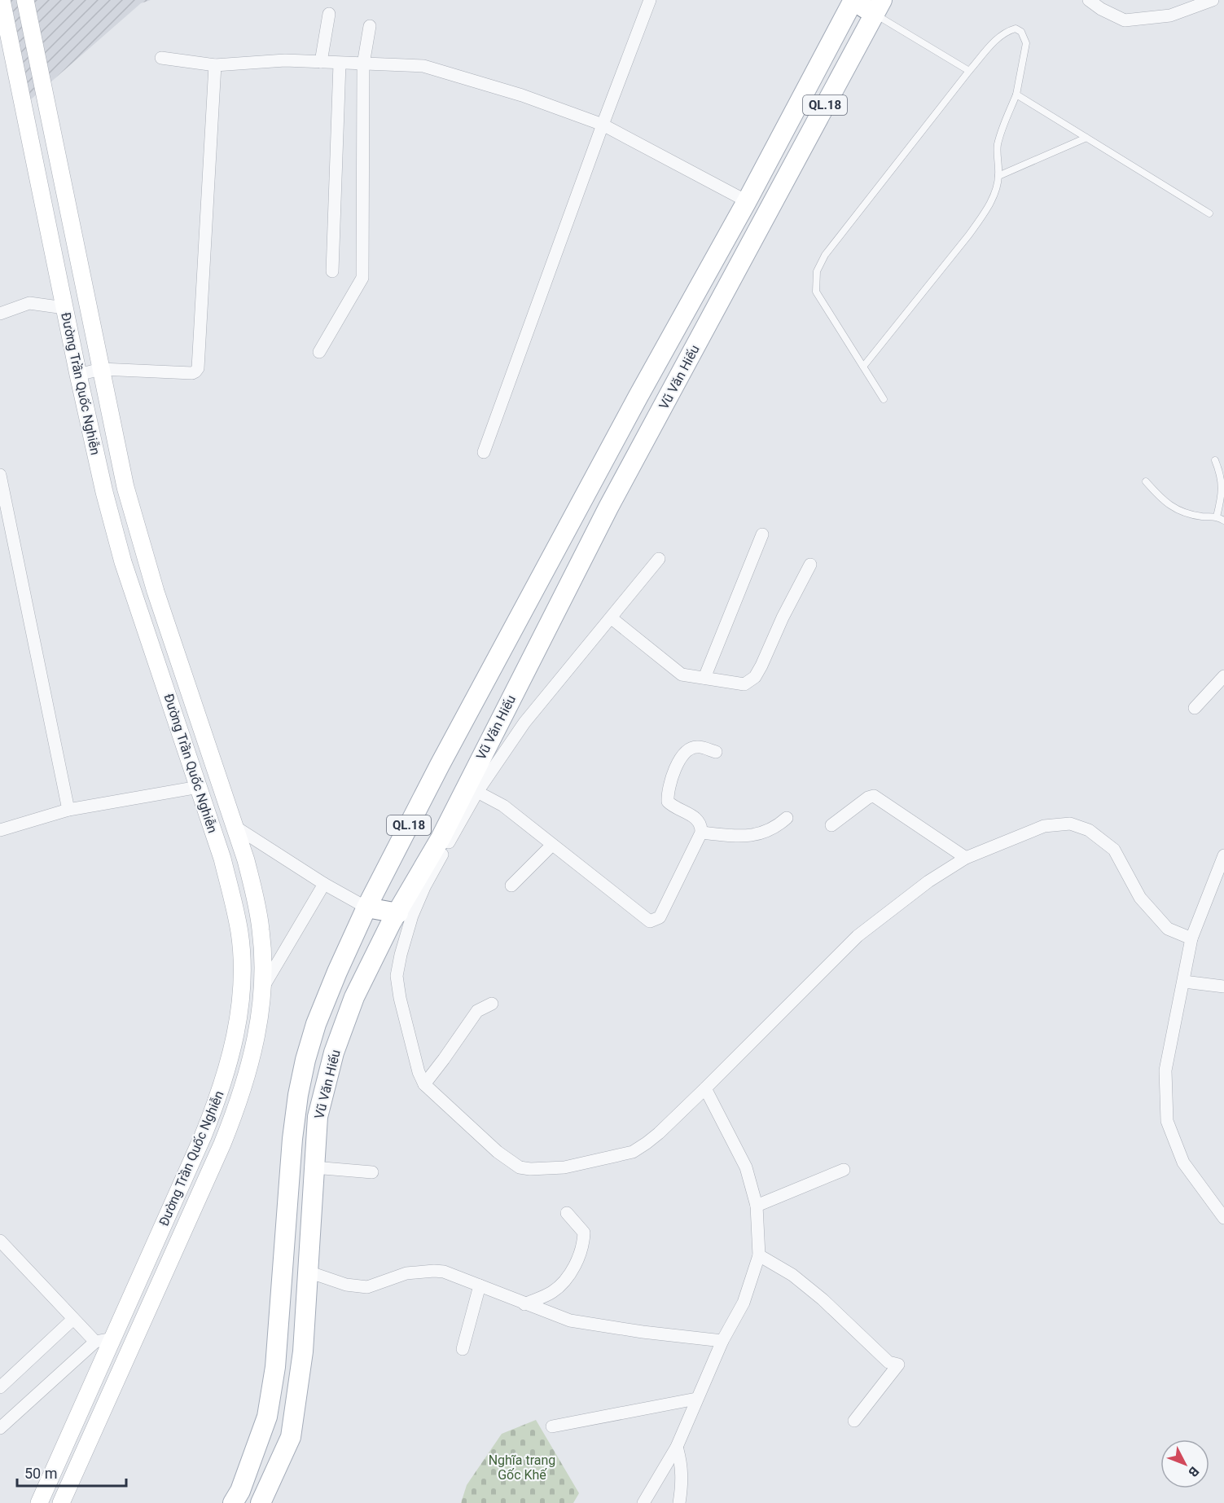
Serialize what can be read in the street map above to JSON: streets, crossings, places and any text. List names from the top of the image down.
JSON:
{
  "streets": {
    "main road": ["QL.18", "Vũ Văn Hiếu", "Đường Trần Quốc Nghiễn"]
  },
  "parks": ["Nghĩa trang Gốc Khế"],
  "scale_bar": "50 m",
  "north": "bottom right"
}
